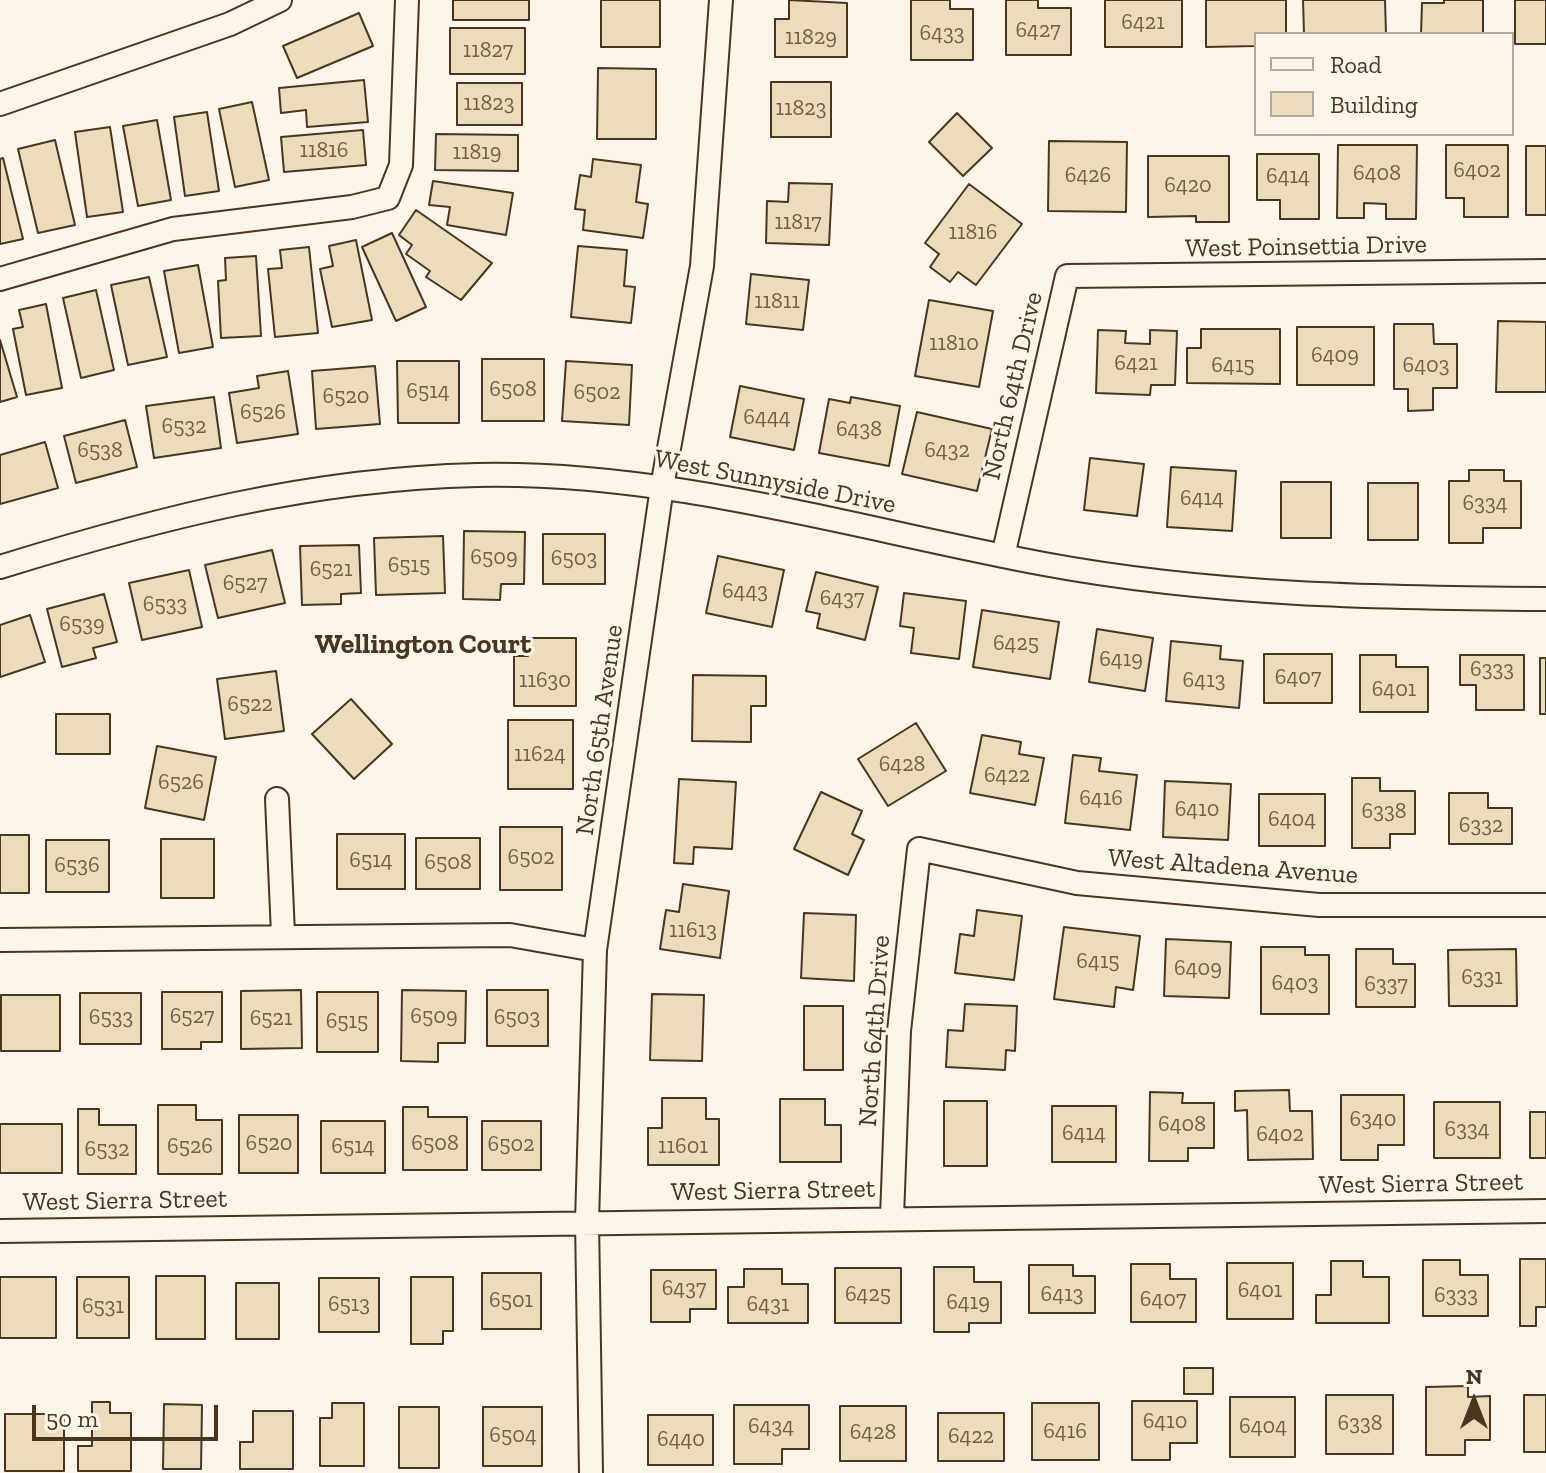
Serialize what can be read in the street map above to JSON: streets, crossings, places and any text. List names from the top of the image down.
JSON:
{
  "streets": {
    "street": [
      "West Poinsettia Drive",
      "North 64th Drive",
      "West Sunnyside Drive",
      "North 65th Avenue",
      "West Altadena Avenue",
      "West Sierra Street"
    ]
  },
  "crossings": [
    ["West Poinsettia Drive", "North 64th Drive"],
    ["North 64th Drive", "West Sunnyside Drive"],
    ["North 64th Drive", "West Altadena Avenue"],
    ["North 64th Drive", "West Sierra Street"],
    ["West Sunnyside Drive", "North 65th Avenue"],
    ["North 65th Avenue", "West Sierra Street"]
  ],
  "districts": ["Wellington Court"],
  "house_numbers": [
    "6421",
    "6427",
    "6433",
    "11829",
    "11827",
    "11823",
    "11823",
    "11816",
    "11819",
    "6402",
    "6408",
    "6426",
    "6414",
    "6420",
    "11817",
    "11816",
    "11811",
    "11810",
    "6409",
    "6421",
    "6415",
    "6403",
    "6508",
    "6514",
    "6502",
    "6520",
    "6526",
    "6444",
    "6532",
    "6438",
    "6538",
    "6432",
    "6414",
    "6334",
    "6509",
    "6503",
    "6515",
    "6521",
    "6527",
    "6443",
    "6437",
    "6533",
    "6539",
    "6425",
    "6419",
    "6333",
    "6407",
    "11630",
    "6413",
    "6401",
    "6522",
    "11624",
    "6428",
    "6422",
    "6526",
    "6416",
    "6410",
    "6338",
    "6404",
    "6332",
    "6502",
    "6514",
    "6508",
    "6536",
    "11613",
    "6415",
    "6409",
    "6331",
    "6403",
    "6337",
    "6527",
    "6509",
    "6533",
    "6503",
    "6521",
    "6515",
    "6340",
    "6408",
    "6334",
    "6414",
    "6402",
    "6520",
    "6508",
    "6502",
    "6526",
    "6514",
    "11601",
    "6532",
    "6437",
    "6401",
    "6425",
    "6413",
    "6333",
    "6407",
    "6501",
    "6419",
    "6513",
    "6431",
    "6531",
    "6410",
    "6338",
    "6434",
    "6404",
    "6416",
    "6428",
    "6504",
    "6422",
    "6440"
  ],
  "legend": ["Road", "Building"],
  "scale_bar": "50 m",
  "north": "top"
}
